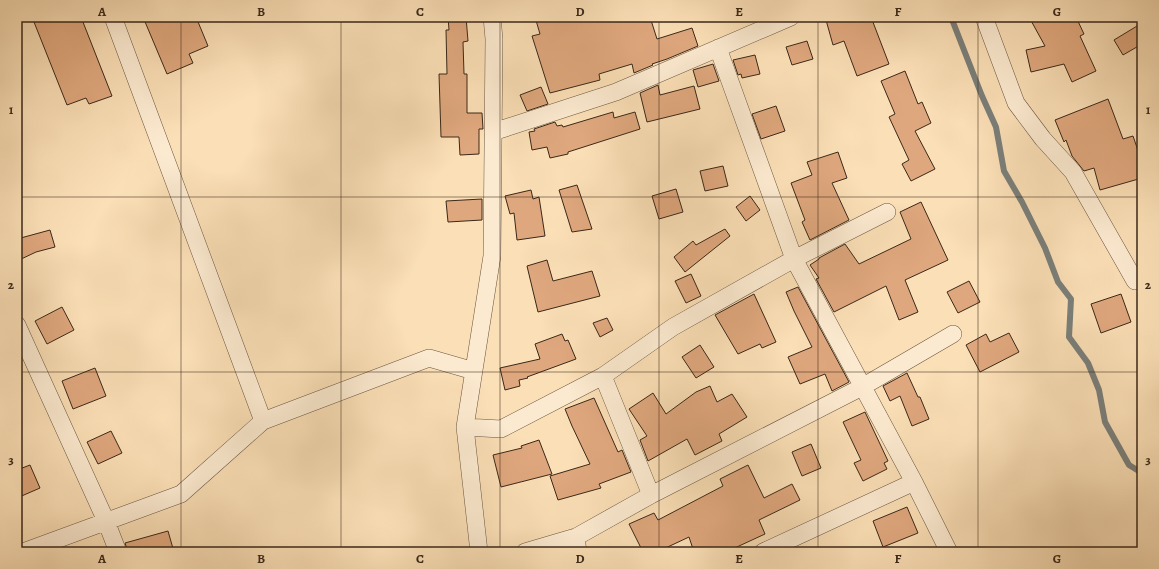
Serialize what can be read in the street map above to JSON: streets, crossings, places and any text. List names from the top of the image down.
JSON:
{
  "grid": {
    "columns": [
      "A",
      "B",
      "C",
      "D",
      "E",
      "F",
      "G"
    ],
    "rows": ["1", "2", "3"]
  }
}
